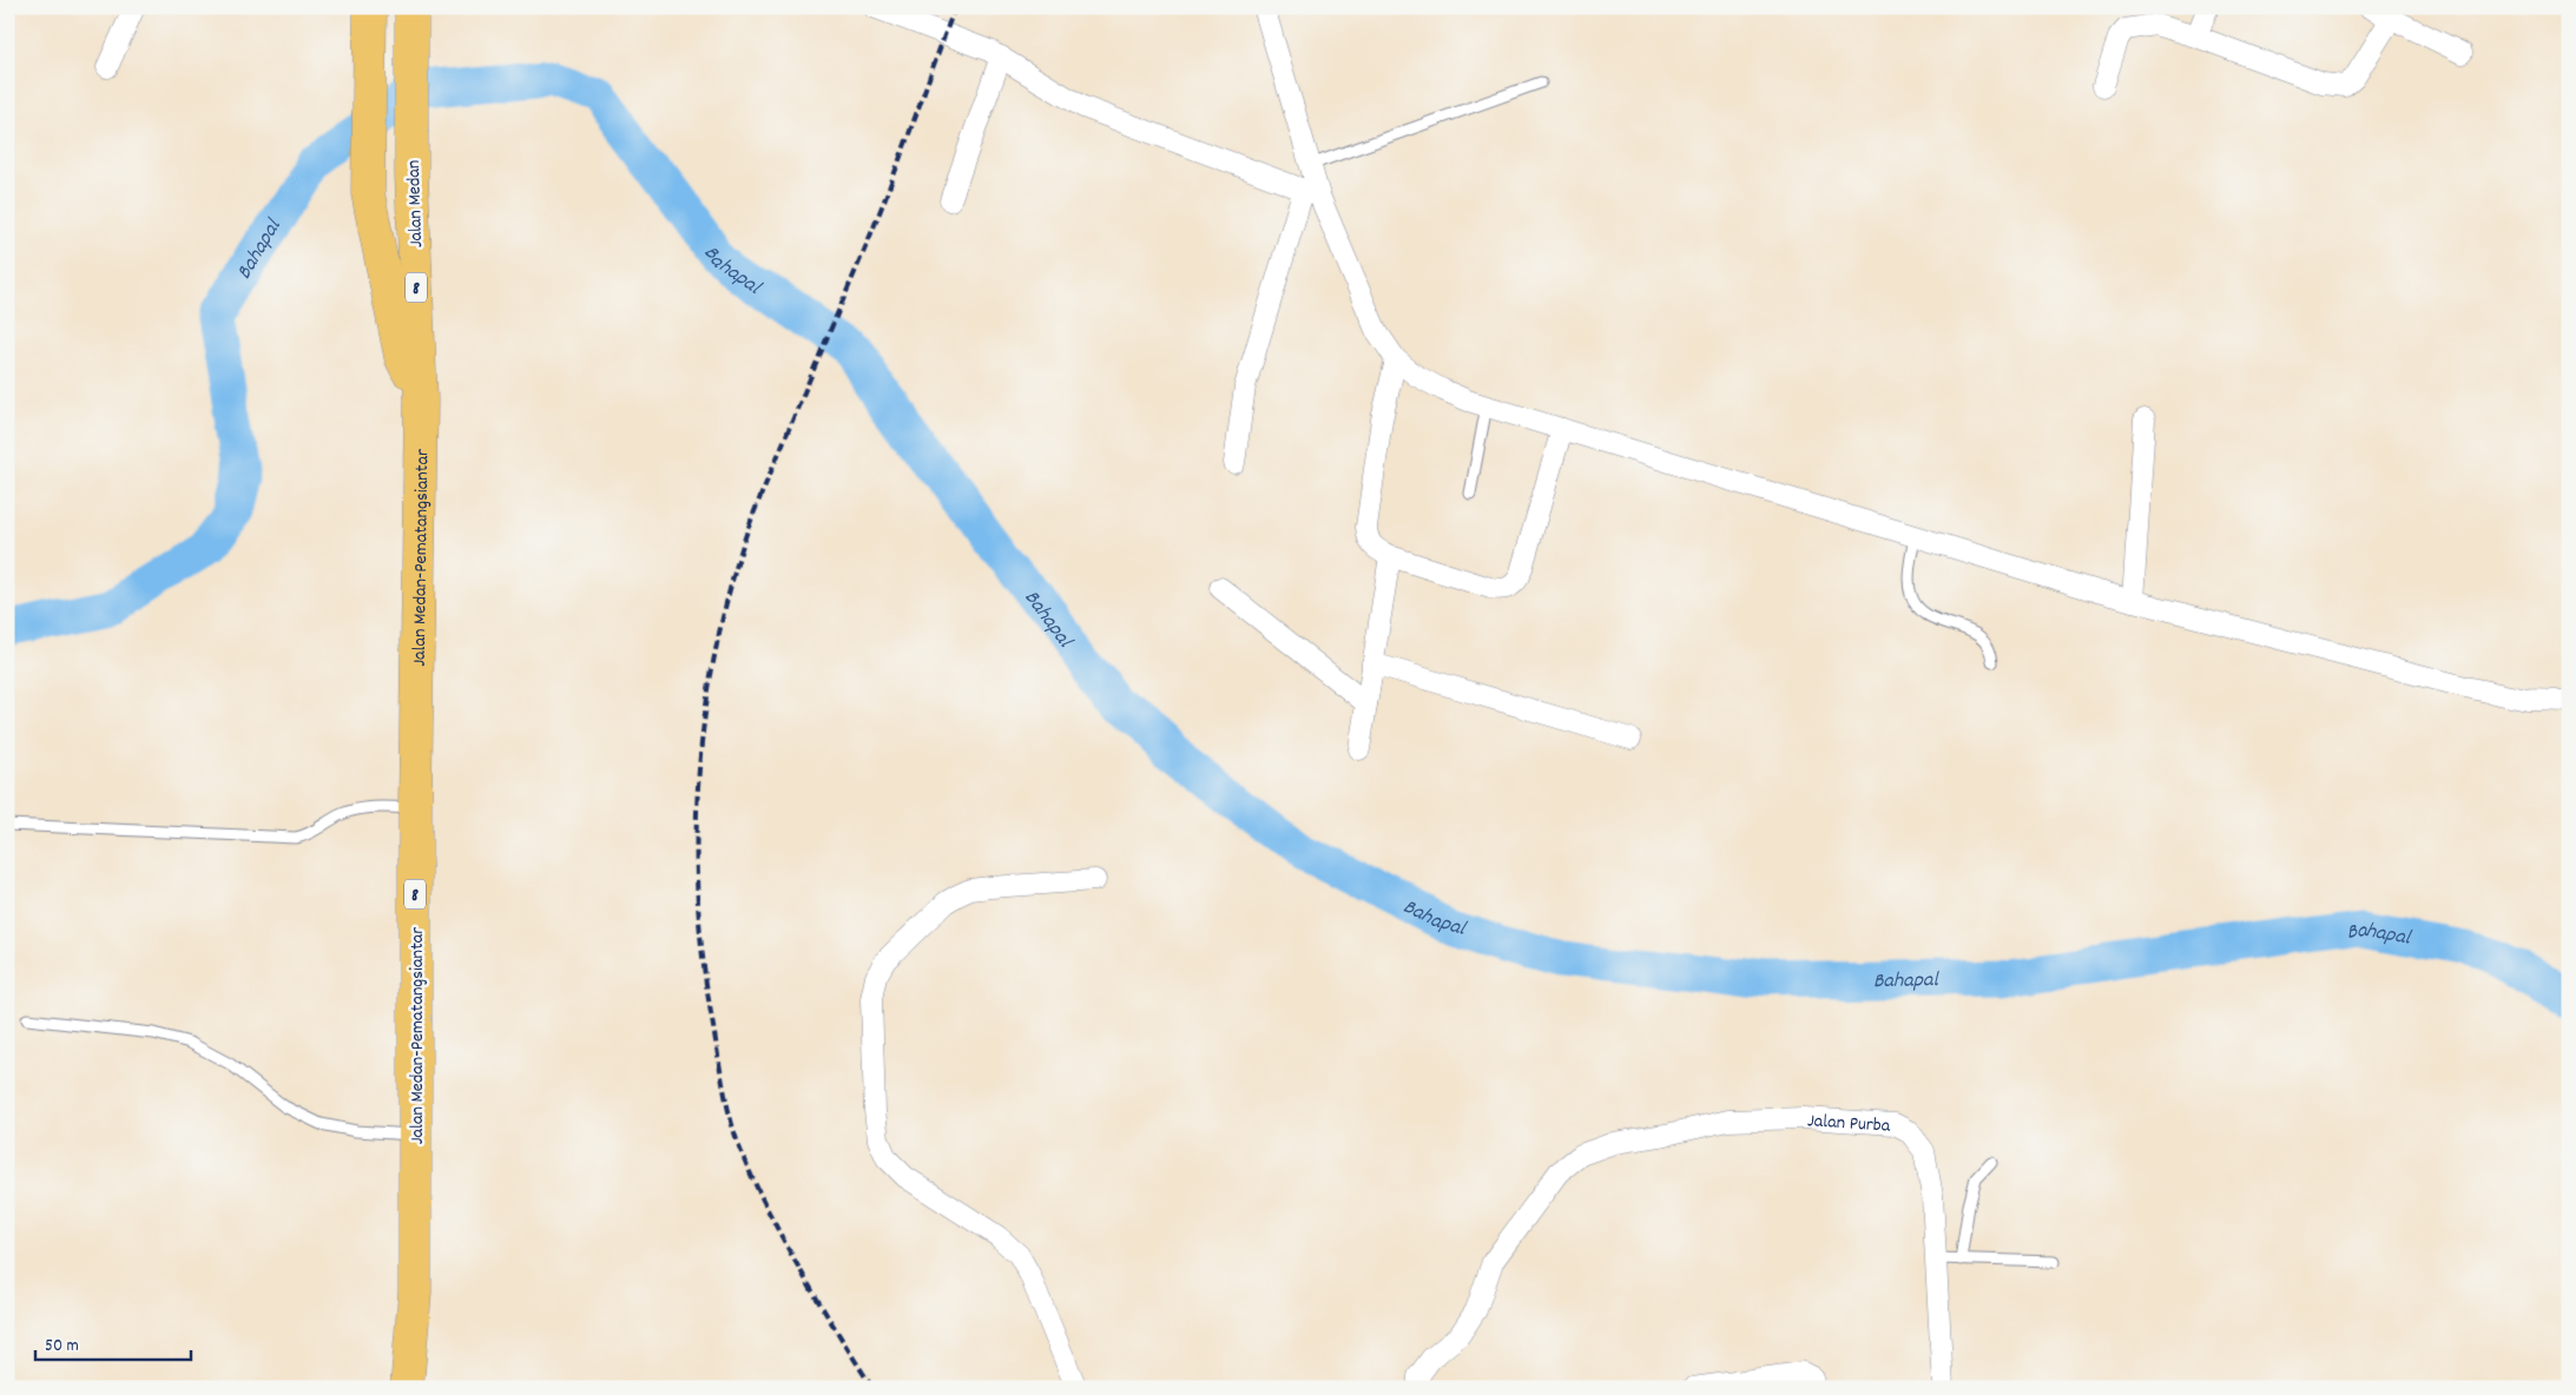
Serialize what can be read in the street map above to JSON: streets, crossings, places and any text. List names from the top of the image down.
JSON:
{
  "streets": {
    "highway": ["Jalan Medan", "8", "Jalan Medan-Pematangsiantar"],
    "street": ["Jalan Purba"]
  },
  "crossings": [
    ["Jalan Medan", "8"],
    ["Jalan Medan", "Jalan Medan-Pematangsiantar"],
    ["8", "Jalan Medan-Pematangsiantar"]
  ],
  "water": ["Bahapal"],
  "scale_bar": "50 m"
}
